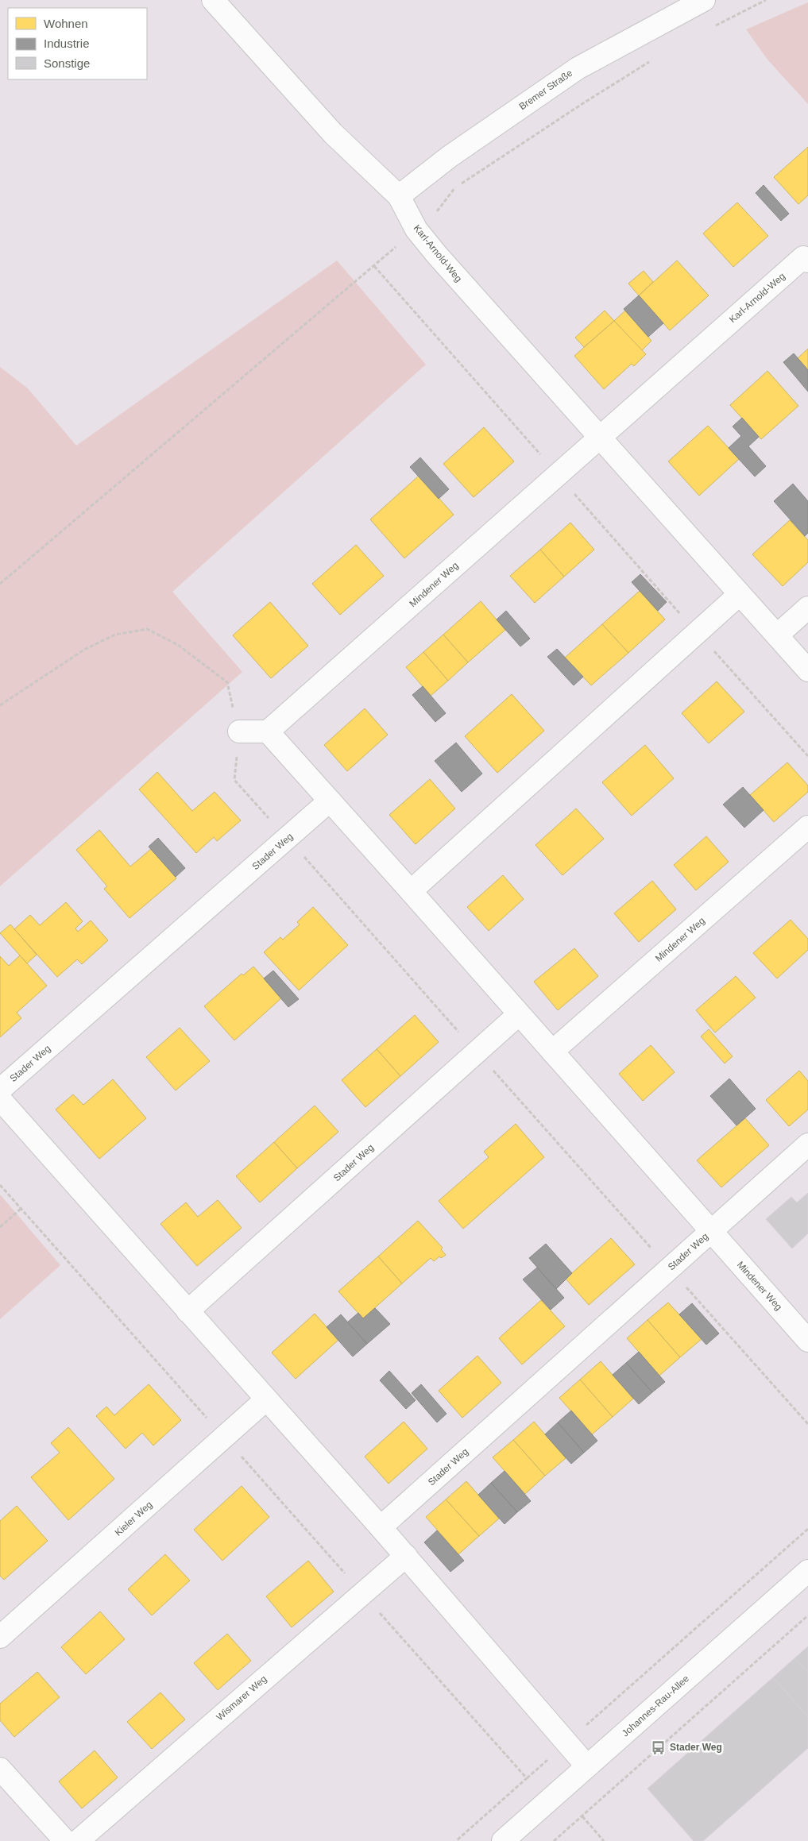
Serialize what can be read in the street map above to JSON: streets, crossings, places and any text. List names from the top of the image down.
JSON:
{
  "streets": {
    "street": [
      "Bremer Straße",
      "Karl-Arnold-Weg",
      "Mindener Weg",
      "Stader Weg",
      "Kieler Weg",
      "Wismarer Weg",
      "Johannes-Rau-Allee"
    ]
  },
  "crossings": [
    ["Bremer Straße", "Karl-Arnold-Weg"],
    ["Karl-Arnold-Weg", "Mindener Weg"],
    ["Mindener Weg", "Stader Weg"]
  ],
  "places": {
    "bus stop": ["Stader Weg"]
  },
  "legend": ["Wohnen", "Industrie", "Sonstige"]
}
